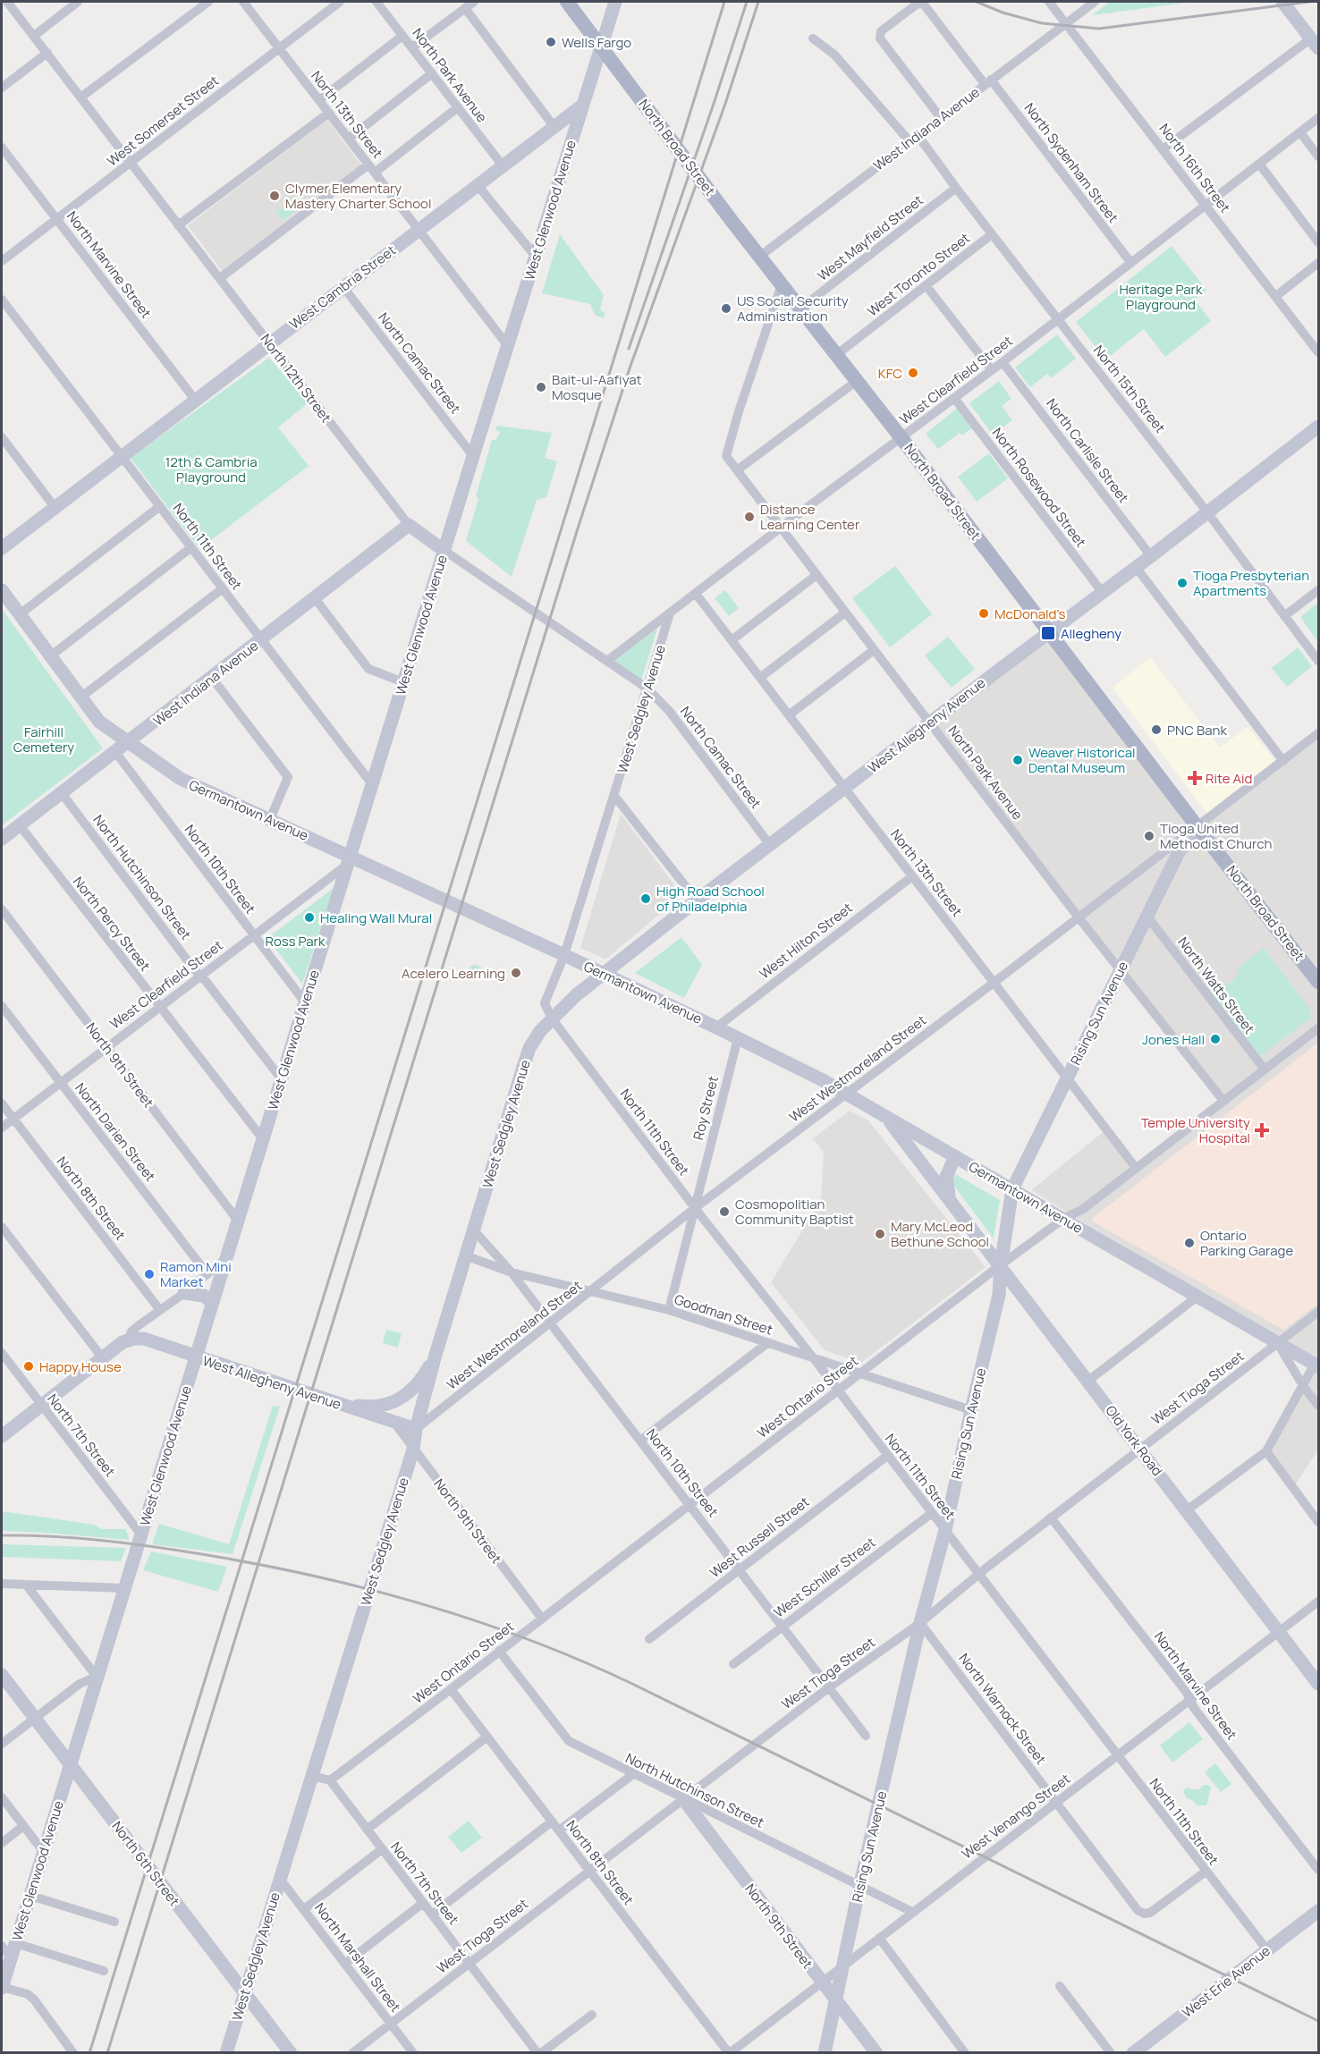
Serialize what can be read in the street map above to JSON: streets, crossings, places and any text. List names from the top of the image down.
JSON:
{
  "streets": {
    "main road": ["North Broad Street"],
    "street": [
      "North Park Avenue",
      "North 13th Street",
      "West Somerset Street",
      "West Indiana Avenue",
      "North Sydenham Street",
      "North 16th Street",
      "West Glenwood Avenue",
      "West Mayfield Street",
      "North Marvine Street",
      "West Toronto Street",
      "West Cambria Street",
      "North Camac Street",
      "North 12th Street",
      "West Clearfield Street",
      "North 15th Street",
      "North Carlisle Street",
      "North Rosewood Street",
      "North 11th Street",
      "West Sedgley Avenue",
      "West Allegheny Avenue",
      "Germantown Avenue",
      "North 10th Street",
      "North Hutchinson Street",
      "North Percy Street",
      "West Hilton Street",
      "North Watts Street",
      "Rising Sun Avenue",
      "North 9th Street",
      "West Westmoreland Street",
      "Roy Street",
      "North Darien Street",
      "North 8th Street",
      "Goodman Street",
      "West Tioga Street",
      "West Ontario Street",
      "North 7th Street",
      "Old York Road",
      "West Russell Street",
      "West Schiller Street",
      "North Warnock Street",
      "West Venango Street",
      "North 6th Street",
      "North Marshall Street",
      "West Erie Avenue"
    ]
  },
  "crossings": [
    ["North Park Avenue", "North Broad Street"],
    ["North Park Avenue", "West Cambria Street"],
    ["North Park Avenue", "West Clearfield Street"],
    ["North Park Avenue", "West Allegheny Avenue"],
    ["North Park Avenue", "Rising Sun Avenue"],
    ["North Park Avenue", "West Westmoreland Street"],
    ["North Park Avenue", "West Ontario Street"],
    ["North 13th Street", "West Somerset Street"],
    ["North 13th Street", "West Glenwood Avenue"],
    ["North 13th Street", "West Cambria Street"],
    ["North 13th Street", "West Clearfield Street"],
    ["North 13th Street", "West Allegheny Avenue"],
    ["North 13th Street", "West Hilton Street"],
    ["North 13th Street", "Rising Sun Avenue"],
    ["North 13th Street", "West Westmoreland Street"],
    ["North 13th Street", "West Ontario Street"],
    ["West Somerset Street", "North Marvine Street"],
    ["West Somerset Street", "North 12th Street"],
    ["West Indiana Avenue", "North Broad Street"],
    ["West Indiana Avenue", "North Sydenham Street"],
    ["West Indiana Avenue", "North 16th Street"],
    ["West Indiana Avenue", "North 12th Street"],
    ["West Indiana Avenue", "North 15th Street"],
    ["West Indiana Avenue", "North 11th Street"],
    ["West Indiana Avenue", "Germantown Avenue"],
    ["West Indiana Avenue", "North 10th Street"],
    ["West Indiana Avenue", "North Hutchinson Street"],
    ["West Indiana Avenue", "North Percy Street"],
    ["North Broad Street", "West Glenwood Avenue"],
    ["North Broad Street", "West Mayfield Street"],
    ["North Broad Street", "West Toronto Street"],
    ["North Broad Street", "West Clearfield Street"],
    ["North Broad Street", "West Allegheny Avenue"],
    ["North Broad Street", "Rising Sun Avenue"],
    ["North Broad Street", "West Westmoreland Street"],
    ["North Sydenham Street", "West Clearfield Street"],
    ["North 16th Street", "West Clearfield Street"],
    ["West Glenwood Avenue", "West Cambria Street"],
    ["West Glenwood Avenue", "North Camac Street"],
    ["West Glenwood Avenue", "North 12th Street"],
    ["West Glenwood Avenue", "West Clearfield Street"],
    ["West Glenwood Avenue", "North 11th Street"],
    ["West Glenwood Avenue", "West Allegheny Avenue"],
    ["West Glenwood Avenue", "Germantown Avenue"],
    ["West Glenwood Avenue", "North 10th Street"],
    ["West Glenwood Avenue", "North Hutchinson Street"],
    ["West Glenwood Avenue", "North Percy Street"],
    ["West Glenwood Avenue", "North 9th Street"],
    ["West Glenwood Avenue", "North 7th Street"],
    ["West Glenwood Avenue", "North 6th Street"],
    ["West Mayfield Street", "North 15th Street"],
    ["North Marvine Street", "West Cambria Street"],
    ["North Marvine Street", "West Tioga Street"],
    ["North Marvine Street", "West Venango Street"],
    ["West Toronto Street", "North 15th Street"],
    ["West Cambria Street", "North Camac Street"],
    ["West Cambria Street", "North 12th Street"],
    ["West Cambria Street", "North 11th Street"],
    ["North Camac Street", "North 12th Street"],
    ["North Camac Street", "West Sedgley Avenue"],
    ["North Camac Street", "West Allegheny Avenue"],
    ["North 12th Street", "West Clearfield Street"],
    ["North 12th Street", "West Sedgley Avenue"],
    ["West Clearfield Street", "North 15th Street"],
    ["West Clearfield Street", "North Carlisle Street"],
    ["West Clearfield Street", "North Rosewood Street"],
    ["West Clearfield Street", "West Sedgley Avenue"],
    ["West Clearfield Street", "Germantown Avenue"],
    ["West Clearfield Street", "North 10th Street"],
    ["West Clearfield Street", "North Hutchinson Street"],
    ["West Clearfield Street", "North Percy Street"],
    ["West Clearfield Street", "North 9th Street"],
    ["West Clearfield Street", "North Darien Street"],
    ["West Clearfield Street", "North 8th Street"],
    ["North 15th Street", "West Allegheny Avenue"],
    ["North Carlisle Street", "West Allegheny Avenue"],
    ["North Rosewood Street", "West Allegheny Avenue"],
    ["North 11th Street", "West Sedgley Avenue"],
    ["North 11th Street", "West Allegheny Avenue"],
    ["North 11th Street", "Rising Sun Avenue"],
    ["North 11th Street", "West Westmoreland Street"],
    ["North 11th Street", "Roy Street"],
    ["North 11th Street", "Goodman Street"],
    ["North 11th Street", "West Tioga Street"],
    ["North 11th Street", "West Ontario Street"],
    ["North 11th Street", "West Russell Street"],
    ["North 11th Street", "West Schiller Street"],
    ["North 11th Street", "North Warnock Street"],
    ["North 11th Street", "West Venango Street"],
    ["North 11th Street", "West Erie Avenue"],
    ["West Sedgley Avenue", "West Allegheny Avenue"],
    ["West Sedgley Avenue", "Germantown Avenue"],
    ["West Sedgley Avenue", "North 10th Street"],
    ["West Sedgley Avenue", "North 9th Street"],
    ["West Sedgley Avenue", "West Westmoreland Street"],
    ["West Sedgley Avenue", "Goodman Street"],
    ["West Sedgley Avenue", "North 6th Street"],
    ["West Sedgley Avenue", "North Marshall Street"],
    ["West Allegheny Avenue", "Germantown Avenue"],
    ["West Allegheny Avenue", "North 9th Street"],
    ["West Allegheny Avenue", "West Westmoreland Street"],
    ["Germantown Avenue", "West Hilton Street"],
    ["Germantown Avenue", "Rising Sun Avenue"],
    ["Germantown Avenue", "West Westmoreland Street"],
    ["Germantown Avenue", "Roy Street"],
    ["Germantown Avenue", "West Tioga Street"],
    ["Germantown Avenue", "West Ontario Street"],
    ["Germantown Avenue", "Old York Road"],
    ["North 10th Street", "West Westmoreland Street"],
    ["North 10th Street", "Goodman Street"],
    ["North 10th Street", "West Tioga Street"],
    ["North 10th Street", "West Ontario Street"],
    ["North 10th Street", "West Russell Street"],
    ["North 10th Street", "West Schiller Street"],
    ["North Hutchinson Street", "Rising Sun Avenue"],
    ["North Hutchinson Street", "North 9th Street"],
    ["North Hutchinson Street", "West Tioga Street"],
    ["North Hutchinson Street", "West Ontario Street"],
    ["North Hutchinson Street", "West Venango Street"],
    ["North Watts Street", "Rising Sun Avenue"],
    ["North Watts Street", "West Ontario Street"],
    ["Rising Sun Avenue", "North 9th Street"],
    ["Rising Sun Avenue", "West Westmoreland Street"],
    ["Rising Sun Avenue", "Goodman Street"],
    ["Rising Sun Avenue", "West Tioga Street"],
    ["Rising Sun Avenue", "West Ontario Street"],
    ["Rising Sun Avenue", "Old York Road"],
    ["Rising Sun Avenue", "North Warnock Street"],
    ["Rising Sun Avenue", "West Venango Street"],
    ["North 9th Street", "West Tioga Street"],
    ["North 9th Street", "West Ontario Street"],
    ["North 9th Street", "West Venango Street"],
    ["West Westmoreland Street", "Roy Street"],
    ["West Westmoreland Street", "Goodman Street"],
    ["Roy Street", "Goodman Street"],
    ["North 8th Street", "West Tioga Street"],
    ["North 8th Street", "West Ontario Street"],
    ["North 8th Street", "West Venango Street"],
    ["Goodman Street", "West Ontario Street"],
    ["West Tioga Street", "North 7th Street"],
    ["West Tioga Street", "Old York Road"],
    ["West Tioga Street", "North Warnock Street"],
    ["West Tioga Street", "North Marshall Street"],
    ["West Ontario Street", "North 7th Street"],
    ["West Ontario Street", "Old York Road"],
    ["Old York Road", "West Venango Street"],
    ["North Warnock Street", "West Venango Street"]
  ],
  "parks": [
    "Heritage Park Playground",
    "12th & Cambria Playground",
    "Fairhill Cemetery",
    "Ross Park"
  ],
  "places": {
    "other": [
      "Wells Fargo",
      "Clymer Elementary Mastery Charter School",
      "US Social Security Administration",
      "KFC",
      "Bait-ul-Aafiyat Mosque",
      "Distance Learning Center",
      "Tioga Presbyterian Apartments",
      "McDonald's",
      "PNC Bank",
      "Weaver Historical Dental Museum",
      "Tioga United Methodist Church",
      "High Road School of Philadelphia",
      "Healing Wall Mural",
      "Acelero Learning",
      "Jones Hall",
      "Cosmopolitian Community Baptist",
      "Mary McLeod Bethune School",
      "Ontario Parking Garage",
      "Ramon Mini Market",
      "Happy House"
    ],
    "transit": ["Allegheny"],
    "health": ["Rite Aid", "Temple University Hospital"]
  }
}
